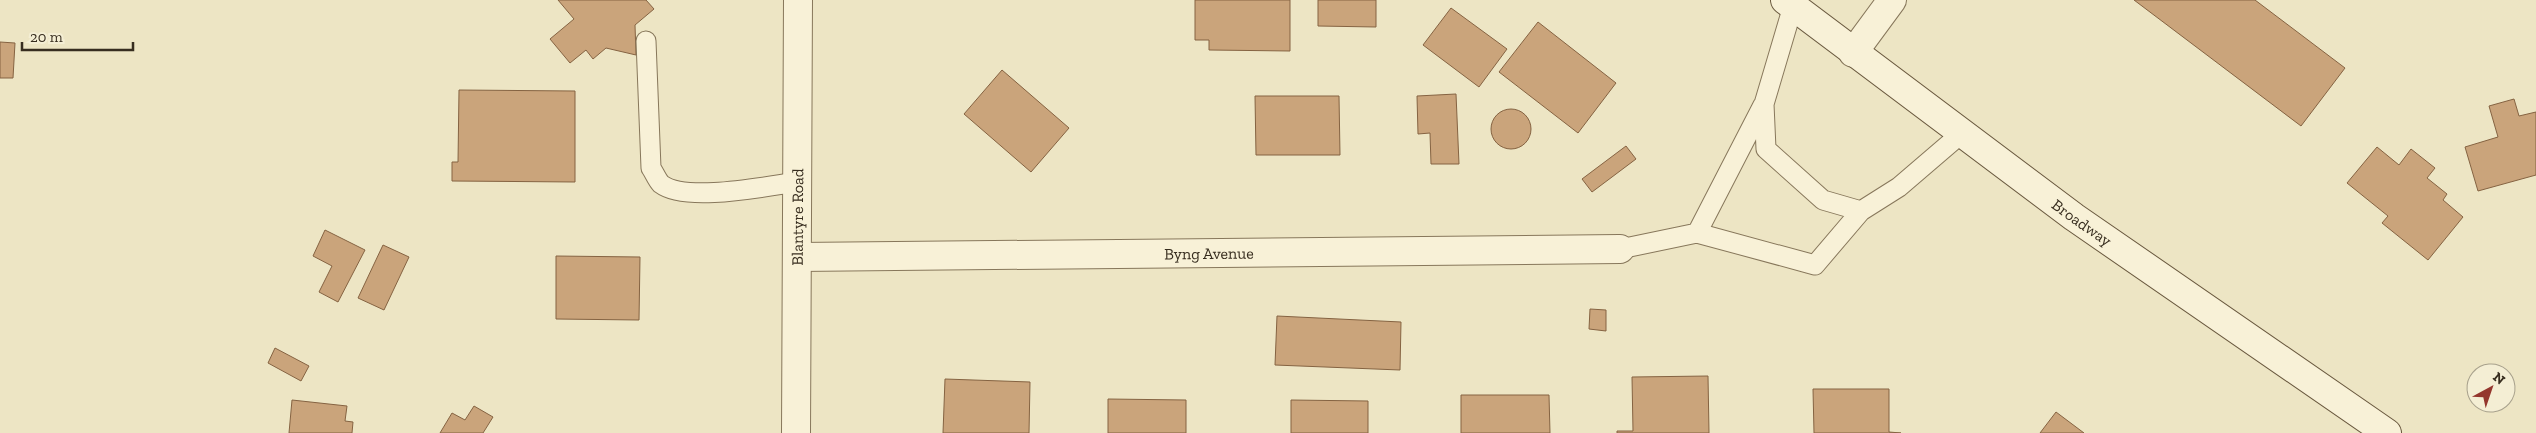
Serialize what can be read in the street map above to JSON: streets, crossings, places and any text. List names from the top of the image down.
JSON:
{
  "streets": {
    "street": ["Blantyre Road", "Broadway", "Byng Avenue"]
  },
  "crossings": [
    ["Blantyre Road", "Byng Avenue"]
  ],
  "scale_bar": "20 m",
  "north": "top right"
}
